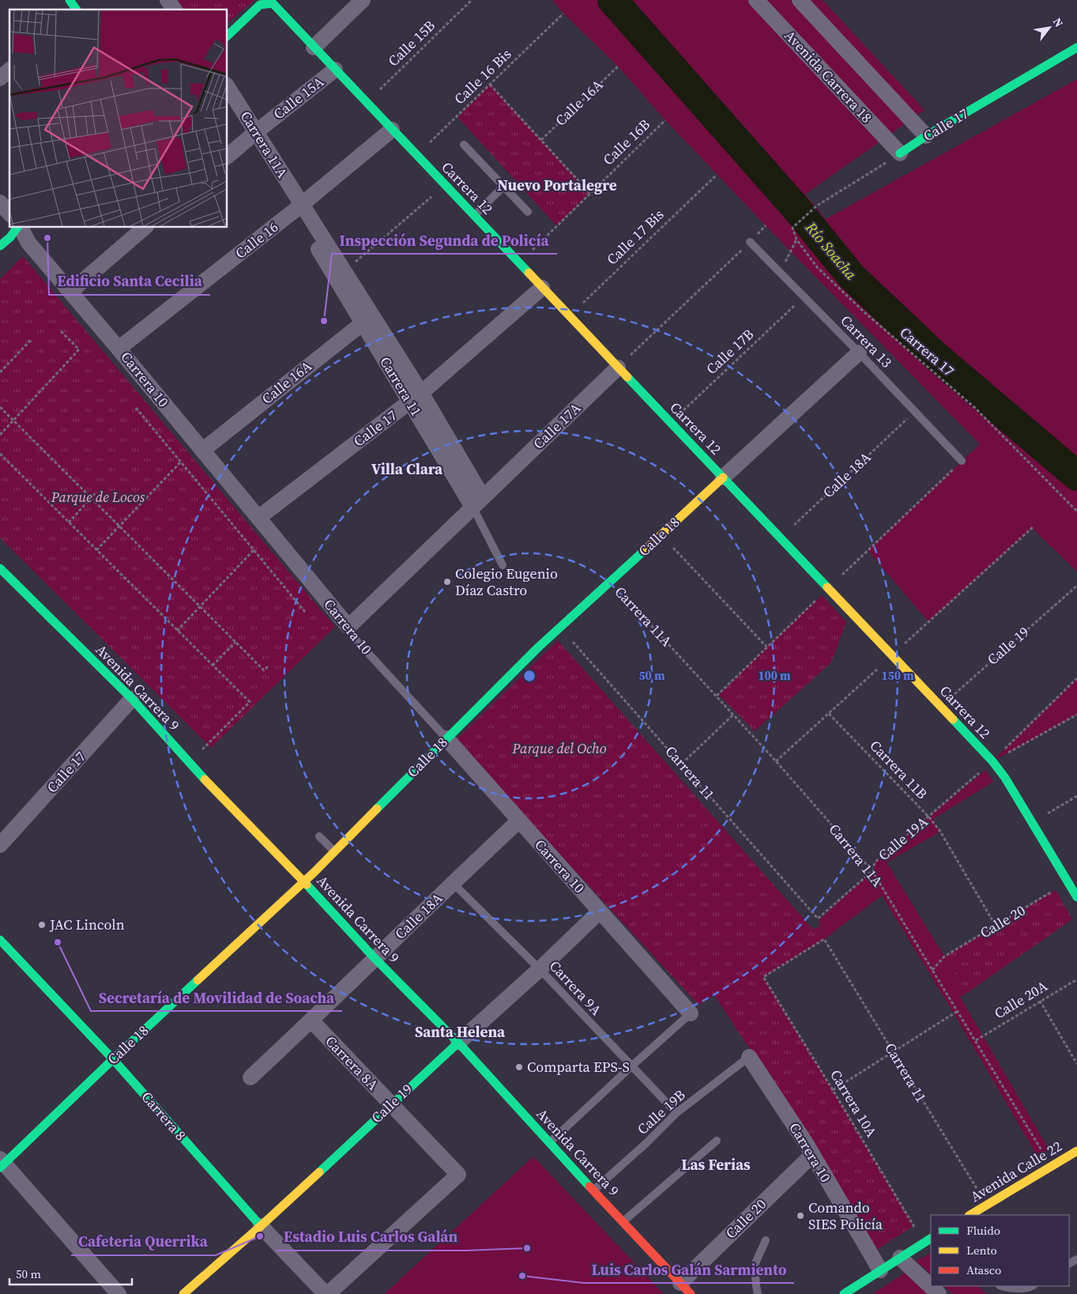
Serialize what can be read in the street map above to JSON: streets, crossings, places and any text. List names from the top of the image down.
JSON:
{
  "streets": {
    "street": [
      "Avenida Carrera 18",
      "Calle 15A",
      "Calle 16A",
      "Calle 17",
      "Carrera 11A",
      "Carrera 12",
      "Calle 16",
      "Carrera 10",
      "Carrera 11",
      "Calle 17A",
      "Calle 18A",
      "Calle 18",
      "Calle 19",
      "Avenida Carrera 9",
      "Calle 20",
      "Carrera 8A",
      "Carrera 8",
      "Avenida Calle 22"
    ],
    "lane": ["Carrera 13", "Carrera 9A", "Calle 19B"],
    "path": [
      "Calle 15B",
      "Calle 16 Bis",
      "Calle 16B",
      "Calle 17 Bis",
      "Calle 17B",
      "Carrera 17",
      "Carrera 11B",
      "Calle 19A",
      "Calle 20A",
      "Carrera 10A"
    ]
  },
  "crossings": [
    ["Calle 15B", "Carrera 12"],
    ["Calle 16 Bis", "Carrera 12"],
    ["Avenida Carrera 18", "Calle 17"],
    ["Avenida Carrera 18", "Carrera 17"],
    ["Calle 15A", "Carrera 11A"],
    ["Calle 15A", "Carrera 12"],
    ["Calle 16A", "Carrera 10"],
    ["Calle 16A", "Carrera 11"],
    ["Calle 17", "Carrera 12"],
    ["Calle 17", "Carrera 17"],
    ["Calle 17", "Carrera 10"],
    ["Calle 17", "Carrera 11"],
    ["Calle 17", "Avenida Carrera 9"],
    ["Calle 16B", "Carrera 12"],
    ["Carrera 11A", "Calle 16"],
    ["Carrera 11A", "Carrera 11"],
    ["Carrera 11A", "Calle 18"],
    ["Carrera 11A", "Calle 19A"],
    ["Carrera 11A", "Calle 20"],
    ["Carrera 11A", "Calle 20A"],
    ["Carrera 11A", "Avenida Calle 22"],
    ["Carrera 12", "Calle 17 Bis"],
    ["Carrera 12", "Calle 16"],
    ["Carrera 12", "Calle 17B"],
    ["Carrera 12", "Calle 17A"],
    ["Carrera 12", "Calle 18A"],
    ["Carrera 12", "Calle 18"],
    ["Carrera 12", "Calle 19"],
    ["Carrera 12", "Calle 19A"],
    ["Carrera 12", "Calle 20"],
    ["Calle 16", "Carrera 10"],
    ["Calle 16", "Carrera 11"],
    ["Carrera 13", "Calle 17B"],
    ["Carrera 13", "Calle 18A"],
    ["Carrera 13", "Calle 18"],
    ["Carrera 10", "Calle 17A"],
    ["Carrera 10", "Calle 18A"],
    ["Carrera 10", "Calle 18"],
    ["Carrera 10", "Calle 19"],
    ["Carrera 10", "Calle 20"],
    ["Carrera 10", "Calle 19B"],
    ["Carrera 11", "Calle 17A"],
    ["Carrera 11", "Calle 18"],
    ["Carrera 11", "Calle 19A"],
    ["Carrera 11", "Carrera 10A"],
    ["Carrera 11", "Avenida Calle 22"],
    ["Calle 18A", "Avenida Carrera 9"],
    ["Calle 18A", "Carrera 9A"],
    ["Calle 18A", "Carrera 8A"],
    ["Calle 18", "Avenida Carrera 9"],
    ["Calle 18", "Carrera 8"],
    ["Calle 19", "Avenida Carrera 9"],
    ["Calle 19", "Carrera 9A"],
    ["Calle 19", "Carrera 8A"],
    ["Calle 19", "Carrera 8"],
    ["Avenida Carrera 9", "Calle 20"],
    ["Avenida Carrera 9", "Calle 19B"],
    ["Carrera 11B", "Calle 19A"],
    ["Carrera 11B", "Calle 20"],
    ["Carrera 9A", "Calle 19B"],
    ["Carrera 8A", "Carrera 8"]
  ],
  "districts": [
    "Nuevo Portalegre",
    "Villa Clara",
    "Santa Helena",
    "Las Ferias"
  ],
  "water": ["Río Soacha"],
  "parks": ["Parque de Locos", "Parque del Ocho"],
  "places": [
    "Edificio Santa Cecilia",
    "Inspección Segunda de Policía",
    "Colegio Eugenio Díaz Castro",
    "JAC Lincoln",
    "Secretaría de Movilidad de Soacha",
    "Comparta EPS-S",
    "Comando SIES Policía",
    "Cafeteria Querrika",
    "Estadio Luis Carlos Galán",
    "Luis Carlos Galán Sarmiento"
  ],
  "legend": ["Fluido", "Lento", "Atasco"],
  "scale_bar": "50 m",
  "north": "top right",
  "rings": ["50 m", "100 m", "150 m"]
}
